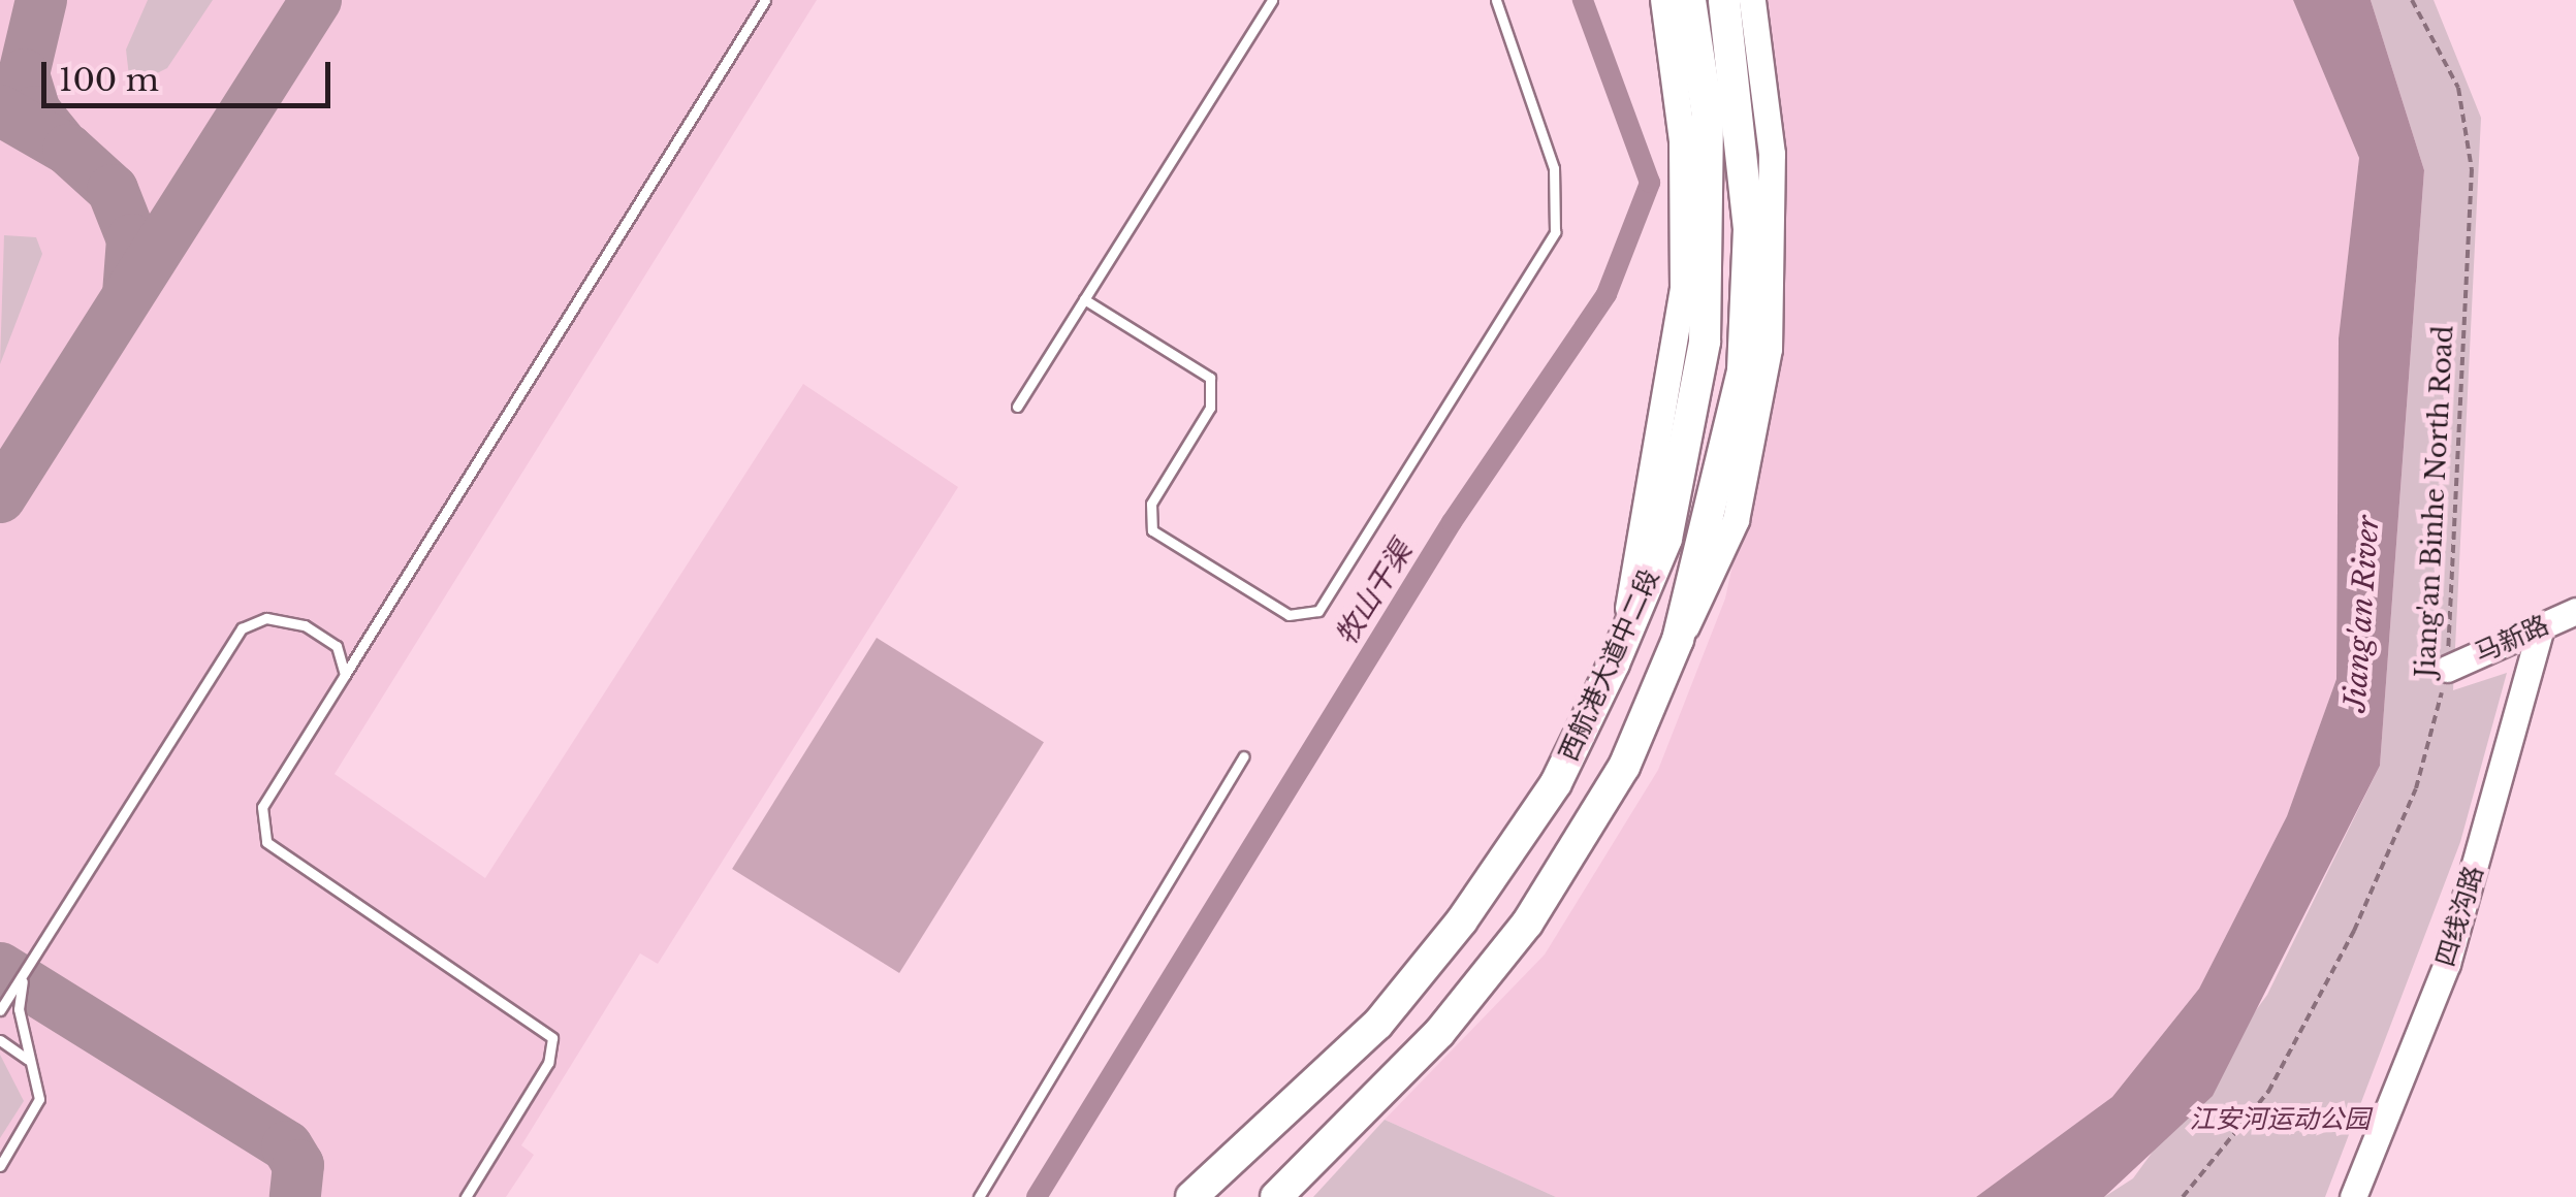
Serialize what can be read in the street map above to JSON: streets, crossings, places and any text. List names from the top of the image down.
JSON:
{
  "streets": {
    "main road": ["西航港大道中二段"],
    "street": ["马新路", "四线沟路"],
    "path": ["Jiang'an Binhe North Road"]
  },
  "crossings": [
    ["Jiang'an Binhe North Road", "马新路"],
    ["马新路", "四线沟路"]
  ],
  "water": ["牧山干渠", "Jiang'an River"],
  "parks": ["江安河运动公园"],
  "scale_bar": "100 m"
}
